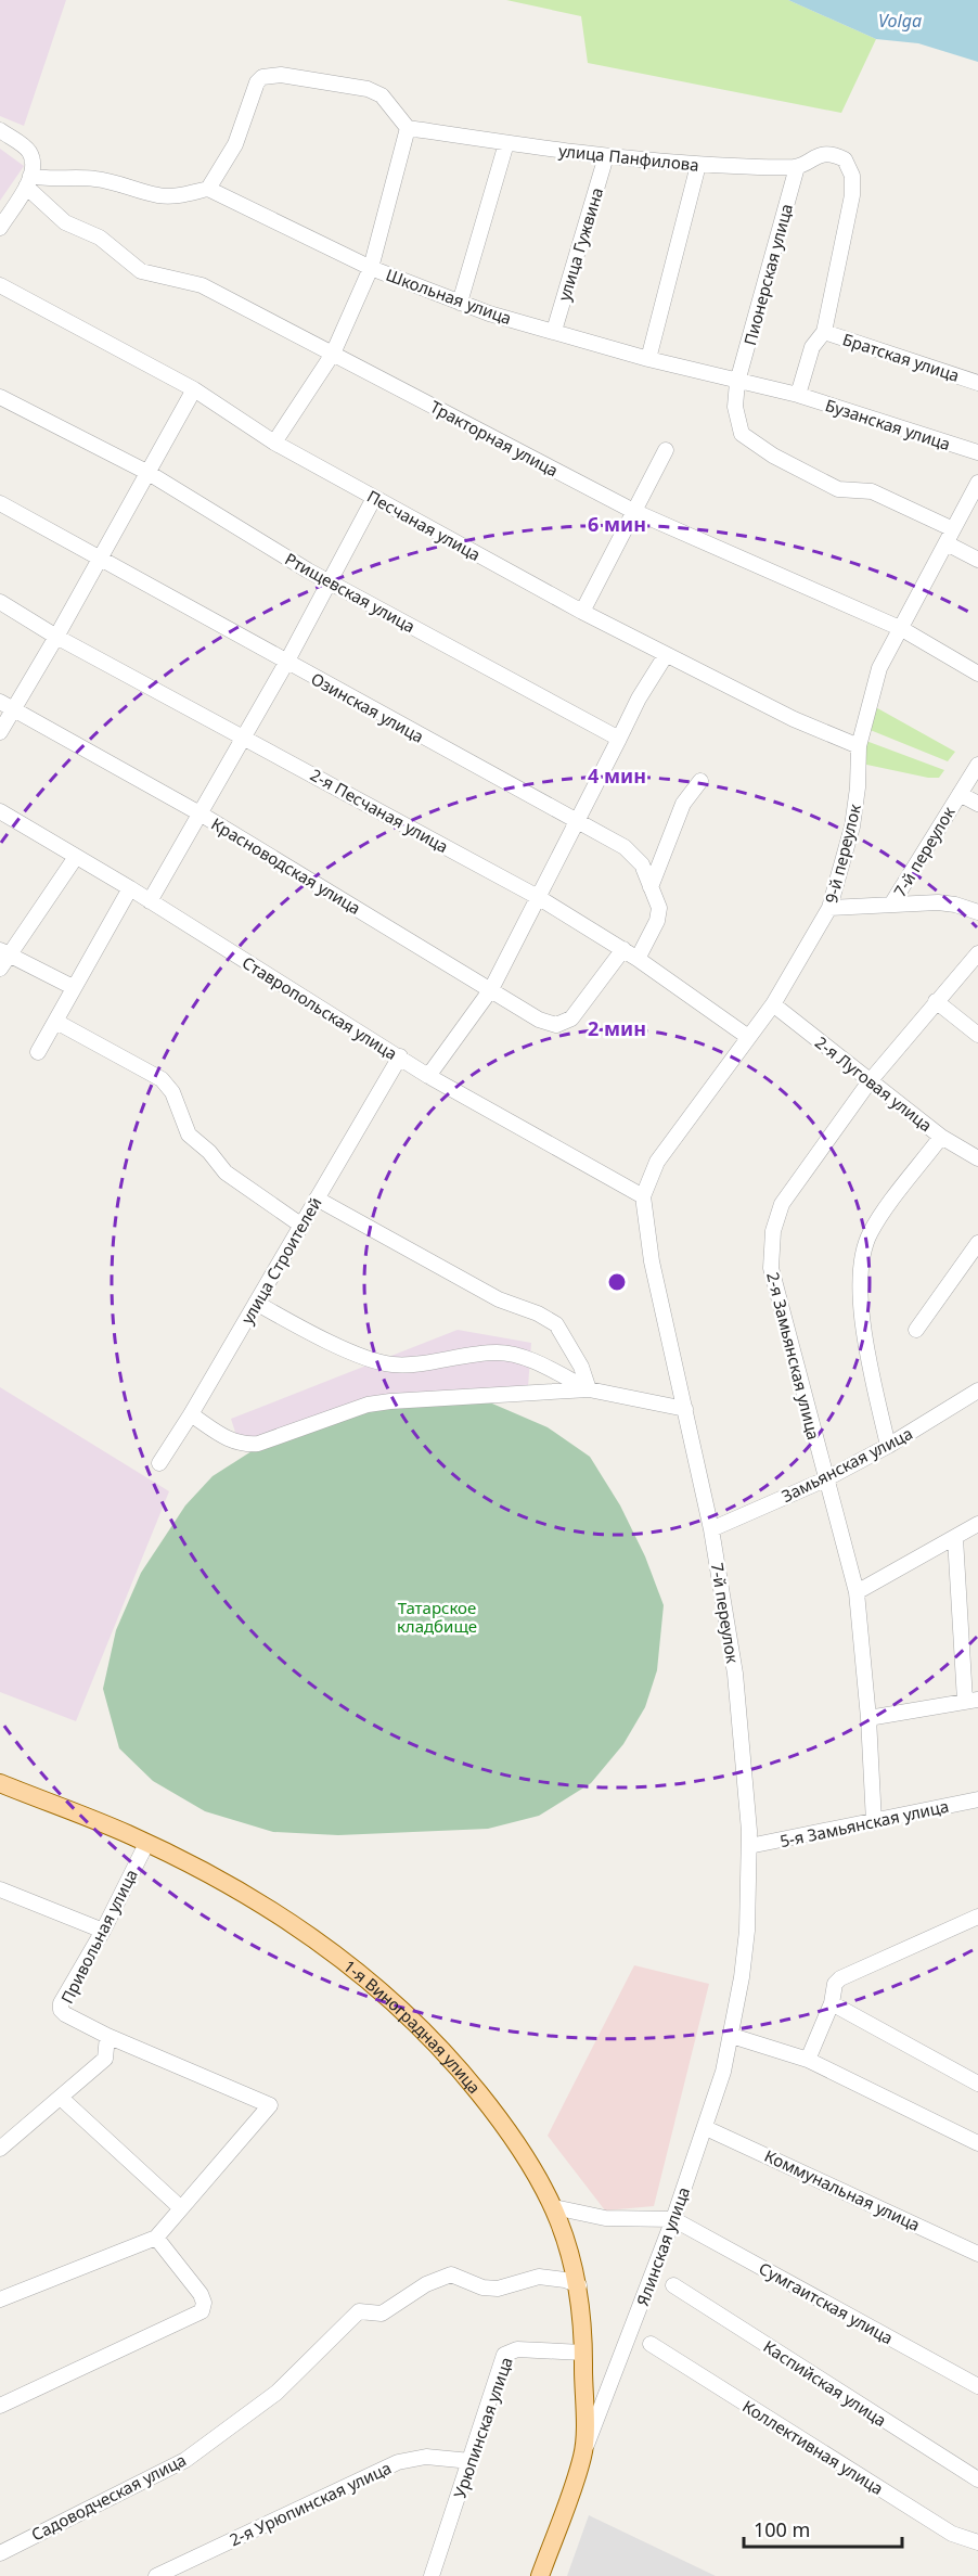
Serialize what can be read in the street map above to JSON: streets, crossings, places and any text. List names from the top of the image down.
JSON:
{
  "streets": {
    "main road": ["1-я Виноградная улица"],
    "street": [
      "улица Панфилова",
      "улица Гужвина",
      "Пионерская улица",
      "Школьная улица",
      "Братская улица",
      "Бузанская улица",
      "Тракторная улица",
      "Песчаная улица",
      "Ртищевская улица",
      "Озинская улица",
      "2-я Песчаная улица",
      "7-й переулок",
      "9-й переулок",
      "Красноводская улица",
      "Ставропольская улица",
      "2-я Луговая улица",
      "улица Строителей",
      "2-я Замьянская улица",
      "Замьянская улица",
      "5-я Замьянская улица",
      "Привольная улица",
      "Коммунальная улица",
      "Ялинская улица",
      "Сумгаитская улица",
      "Каспийская улица",
      "Урюпинская улица",
      "Коллективная улица",
      "Садоводческая улица",
      "2-я Урюпинская улица"
    ]
  },
  "crossings": [
    ["улица Панфилова", "улица Гужвина"],
    ["улица Панфилова", "Пионерская улица"],
    ["улица Панфилова", "Братская улица"],
    ["улица Гужвина", "Школьная улица"],
    ["Пионерская улица", "Школьная улица"],
    ["Школьная улица", "Бузанская улица"],
    ["Тракторная улица", "9-й переулок"],
    ["Песчаная улица", "9-й переулок"],
    ["Озинская улица", "2-я Песчаная улица"],
    ["2-я Песчаная улица", "9-й переулок"],
    ["2-я Песчаная улица", "Красноводская улица"],
    ["7-й переулок", "9-й переулок"],
    ["7-й переулок", "Ставропольская улица"],
    ["7-й переулок", "Замьянская улица"],
    ["7-й переулок", "5-я Замьянская улица"],
    ["7-й переулок", "Ялинская улица"],
    ["9-й переулок", "Ставропольская улица"],
    ["9-й переулок", "2-я Луговая улица"],
    ["Ставропольская улица", "улица Строителей"],
    ["2-я Луговая улица", "2-я Замьянская улица"],
    ["2-я Замьянская улица", "Замьянская улица"],
    ["2-я Замьянская улица", "5-я Замьянская улица"],
    ["Привольная улица", "1-я Виноградная улица"],
    ["1-я Виноградная улица", "Ялинская улица"],
    ["1-я Виноградная улица", "Урюпинская улица"],
    ["1-я Виноградная улица", "Садоводческая улица"],
    ["Коммунальная улица", "Ялинская улица"],
    ["Ялинская улица", "Сумгаитская улица"],
    ["Урюпинская улица", "2-я Урюпинская улица"]
  ],
  "water": ["Volga"],
  "parks": ["Татарское кладбище"],
  "scale_bar": "100 m",
  "rings": ["6 мин", "4 мин", "2 мин"]
}
